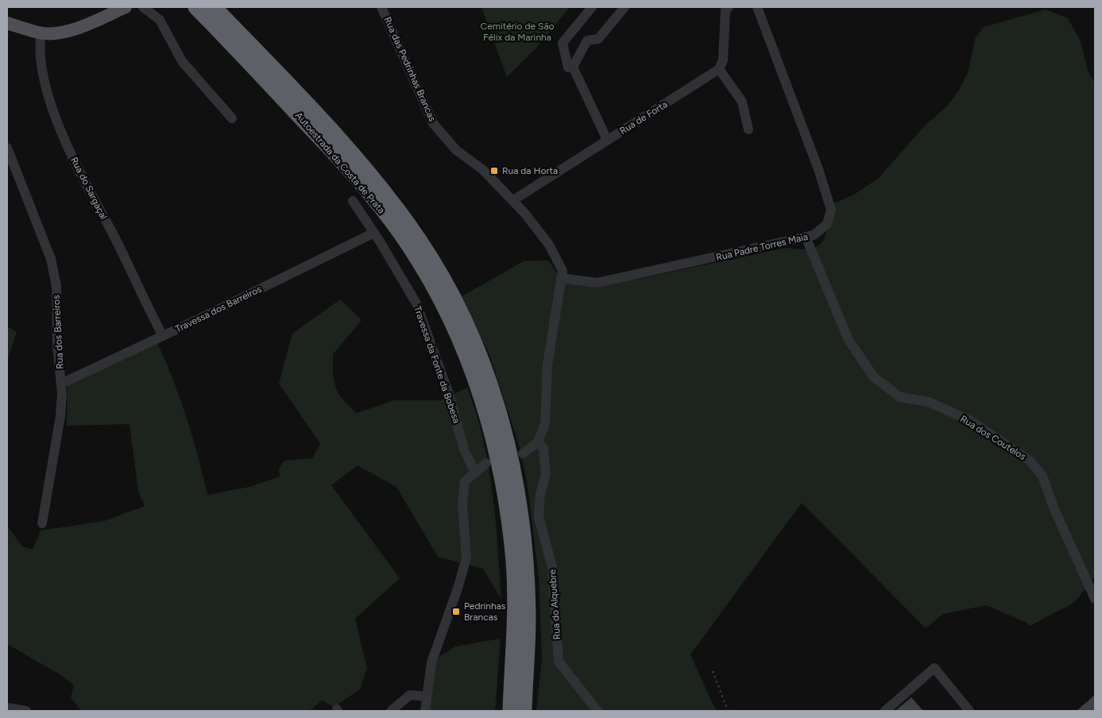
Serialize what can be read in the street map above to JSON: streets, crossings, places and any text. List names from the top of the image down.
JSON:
{
  "streets": {
    "highway": ["Autoestrada da Costa de Prata"],
    "street": [
      "Rua das Pedrinhas Brancas",
      "Rua de Forta",
      "Rua do Sargaçal",
      "Rua Padre Torres Maia",
      "Travessa dos Barreiros",
      "Rua dos Barreiros",
      "Travessa da Fonte da Bobesa",
      "Rua dos Coutelos",
      "Rua do Alquebre"
    ]
  },
  "crossings": [
    ["Rua das Pedrinhas Brancas", "Rua de Forta"],
    ["Rua das Pedrinhas Brancas", "Rua Padre Torres Maia"],
    ["Rua das Pedrinhas Brancas", "Rua do Alquebre"],
    ["Rua do Sargaçal", "Travessa dos Barreiros"],
    ["Rua Padre Torres Maia", "Rua dos Coutelos"],
    ["Travessa dos Barreiros", "Rua dos Barreiros"],
    ["Travessa dos Barreiros", "Travessa da Fonte da Bobesa"]
  ],
  "parks": ["Cemitério de São Félix da Marinha"],
  "places": {
    "transit": ["Rua da Horta", "Pedrinhas Brancas"]
  }
}
